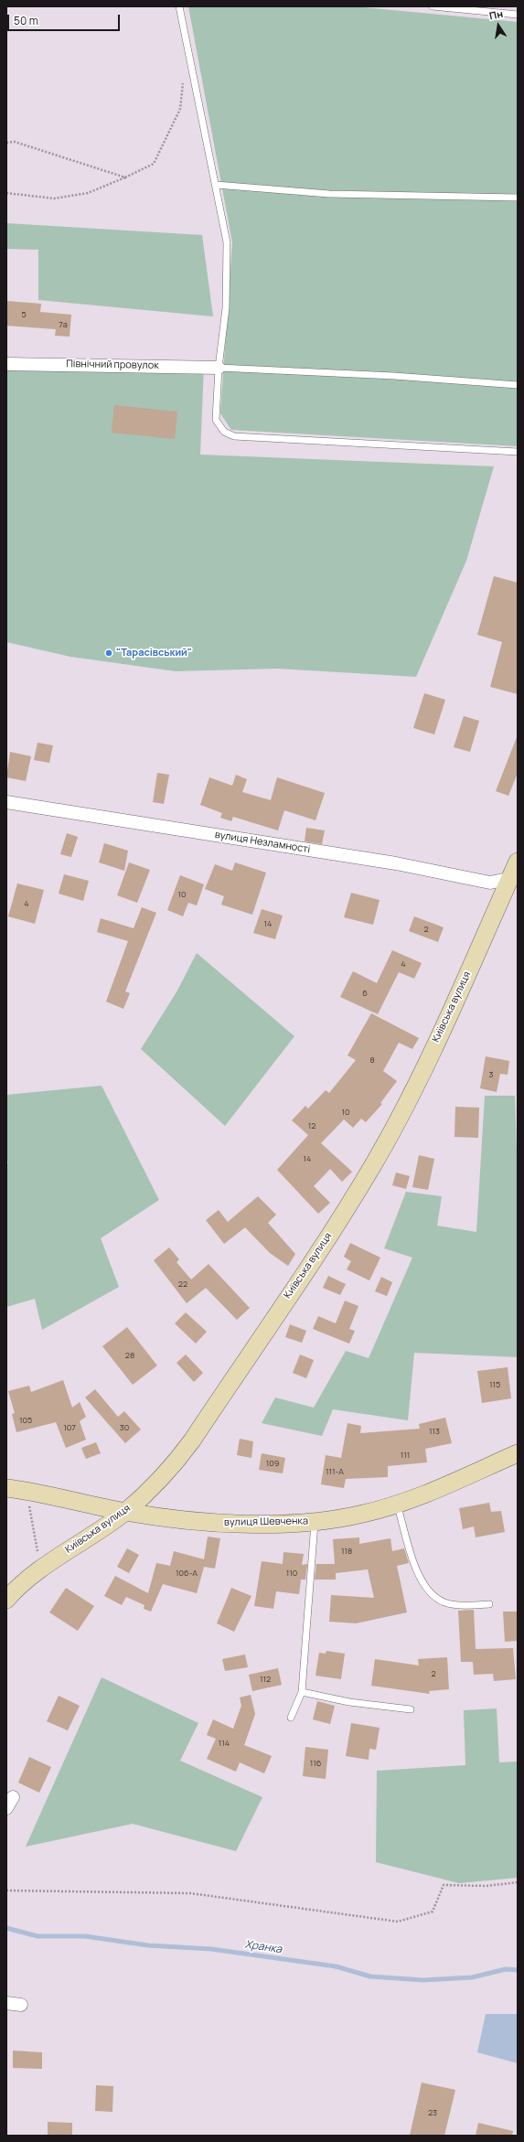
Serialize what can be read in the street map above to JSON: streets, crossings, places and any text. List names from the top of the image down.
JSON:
{
  "streets": {
    "main road": ["Київська вулиця", "вулиця Шевченка"],
    "street": ["Північний провулок", "вулиця Незламності"]
  },
  "crossings": [
    ["вулиця Незламності", "Київська вулиця"],
    ["Київська вулиця", "вулиця Шевченка"]
  ],
  "water": ["Хранка"],
  "places": ["\"Тарасівський\""],
  "house_numbers": [
    "5",
    "7а",
    "10",
    "4",
    "14",
    "2",
    "4",
    "6",
    "8",
    "3",
    "10",
    "12",
    "14",
    "22",
    "28",
    "115",
    "105",
    "107",
    "30",
    "113",
    "111",
    "109",
    "111-А",
    "118",
    "106-А",
    "110",
    "2",
    "112",
    "114",
    "116",
    "23"
  ],
  "scale_bar": "50 m",
  "north": "top"
}
